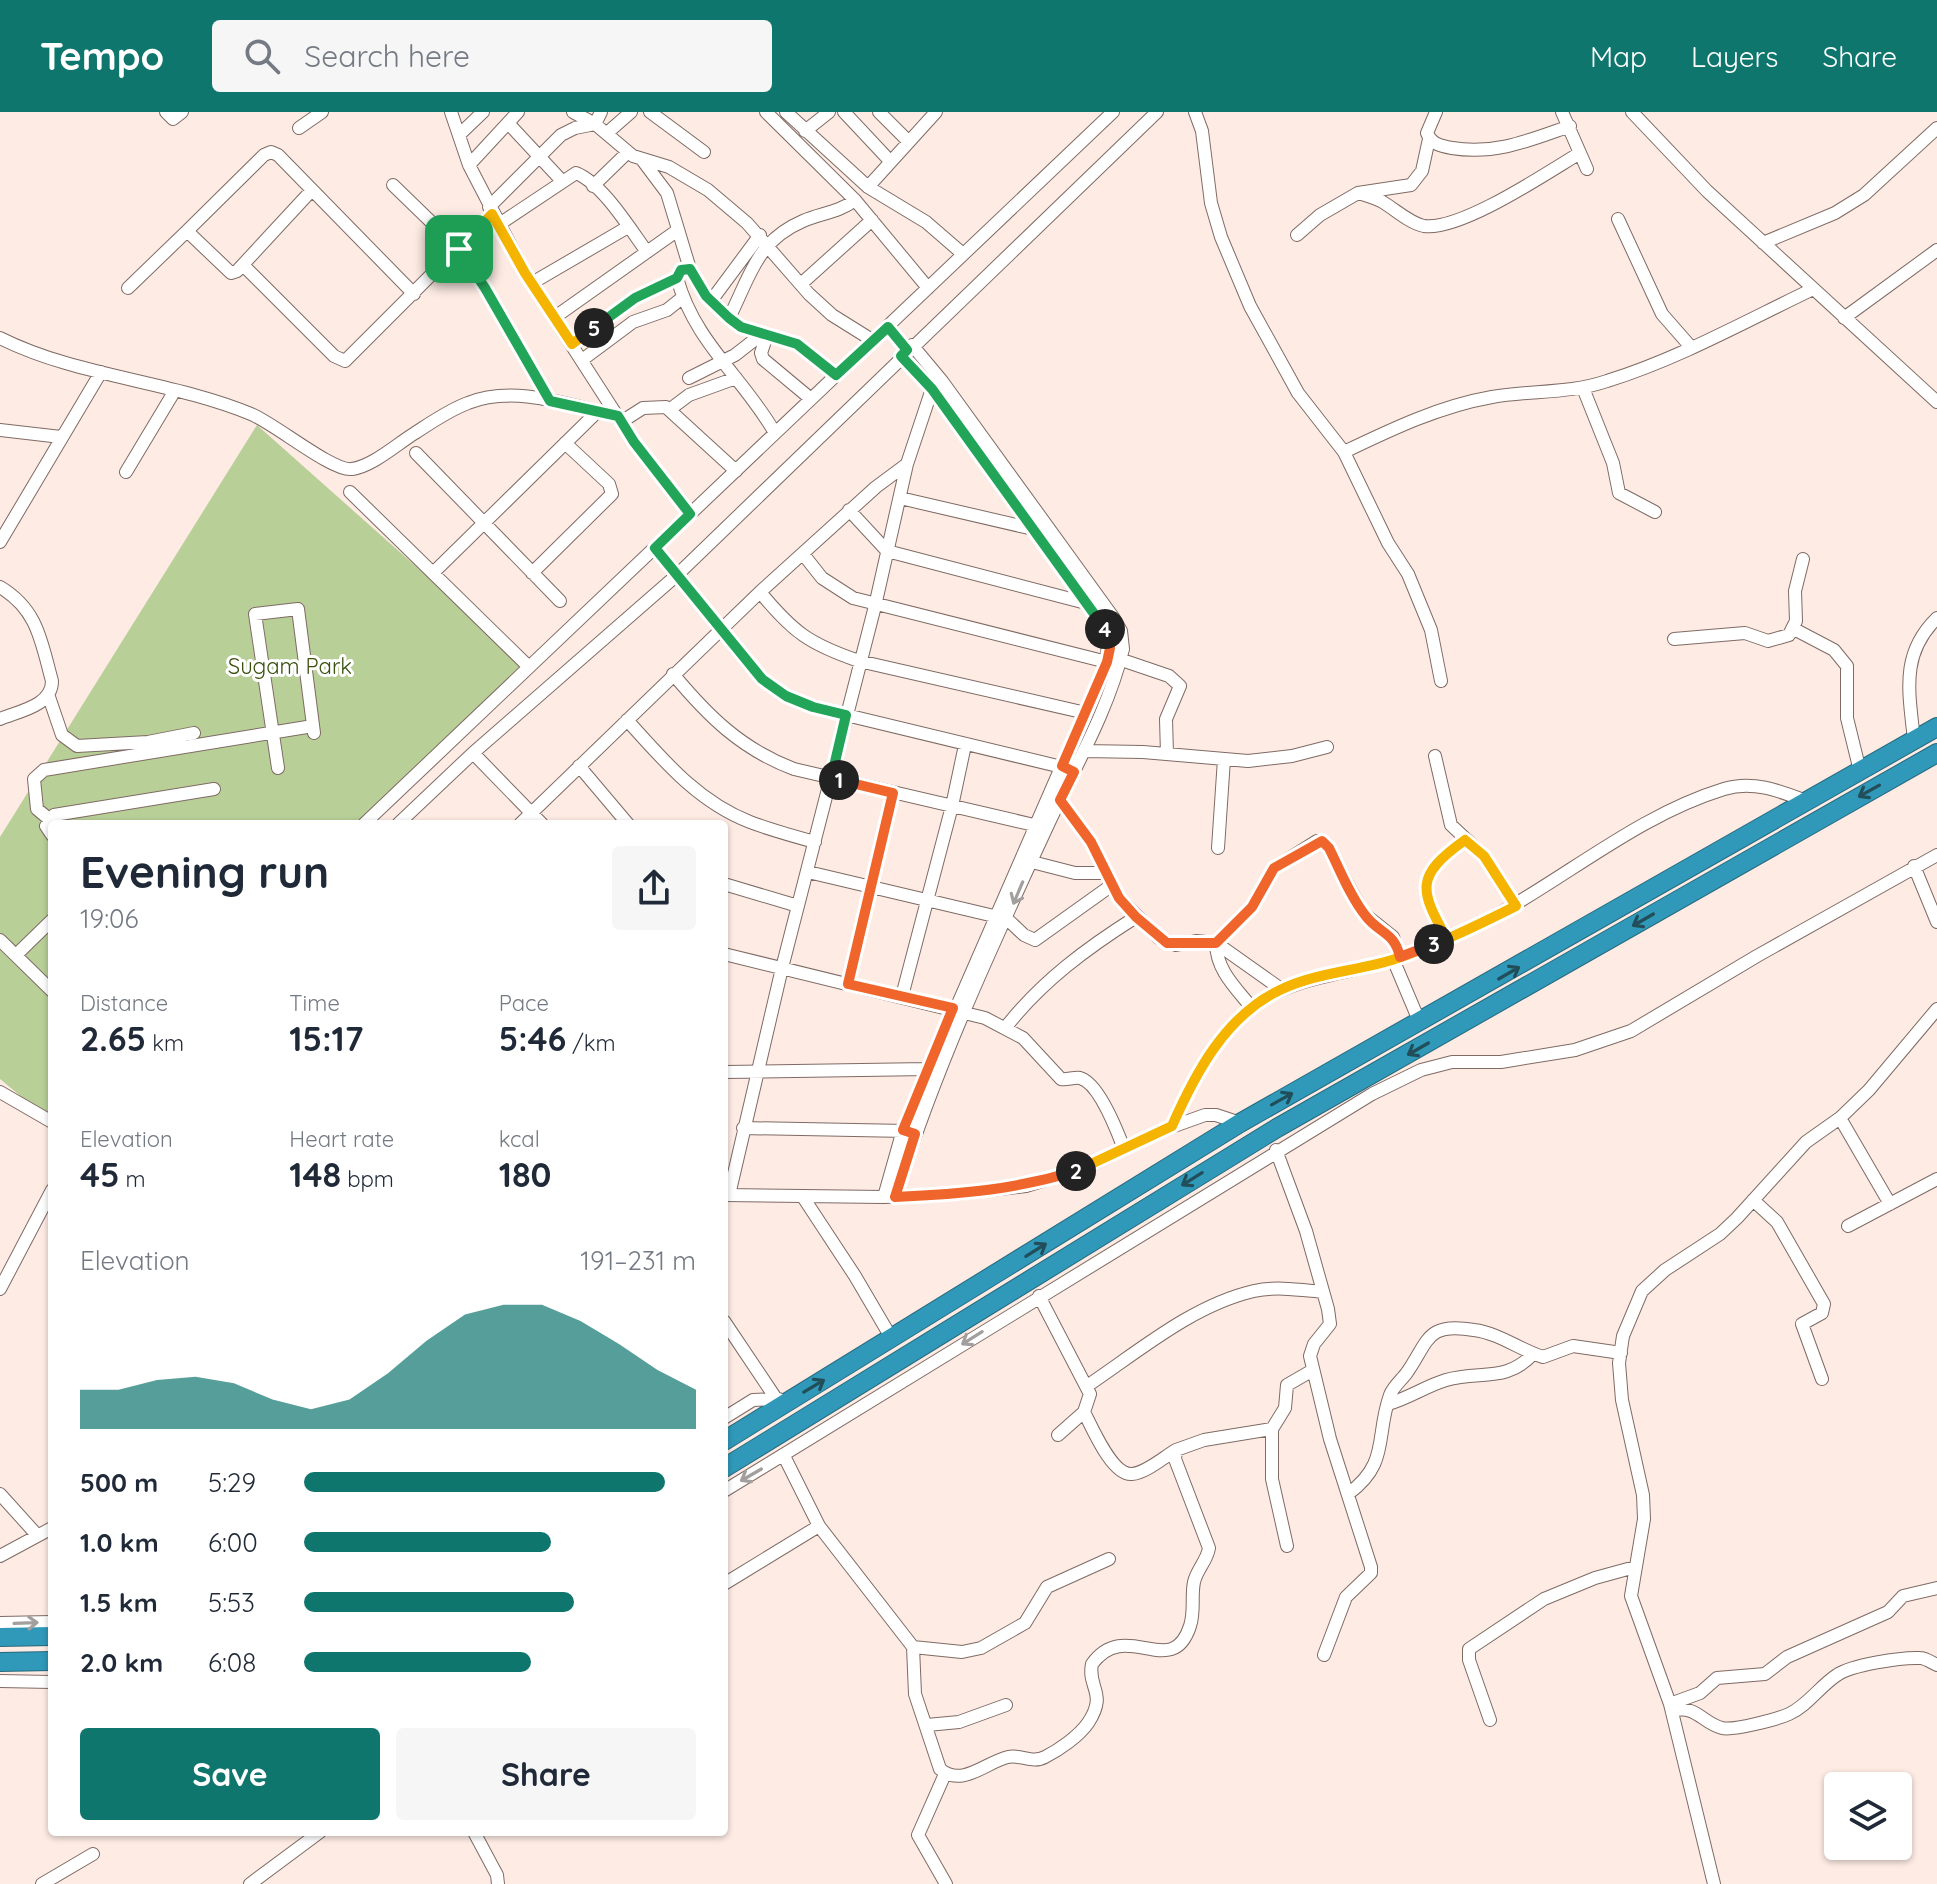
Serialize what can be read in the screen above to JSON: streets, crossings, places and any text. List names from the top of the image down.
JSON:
{
  "parks": ["Sugam Park"],
  "page": {
    "header": "Tempo",
    "search": "Search here",
    "nav": ["Map", "Layers", "Share"],
    "pins": [
      "5",
      "4",
      "1",
      "3",
      "2"
    ],
    "heading": ["Evening run", "19:06"],
    "stats": [
      ["Distance", "2.65 km"],
      ["Time", "15:17"],
      ["Pace", "5:46 /km"],
      ["Elevation", "45 m"],
      ["Heart rate", "148 bpm"],
      ["kcal", "180"]
    ],
    "chart": ["Elevation", "191–231 m"],
    "list": [
      {
        "name": "500 m",
        "note": "5:29"
      },
      {
        "name": "1.0 km",
        "note": "6:00"
      },
      {
        "name": "1.5 km",
        "note": "5:53"
      },
      {
        "name": "2.0 km",
        "note": "6:08"
      }
    ],
    "buttons": ["Save", "Share"]
  }
}
